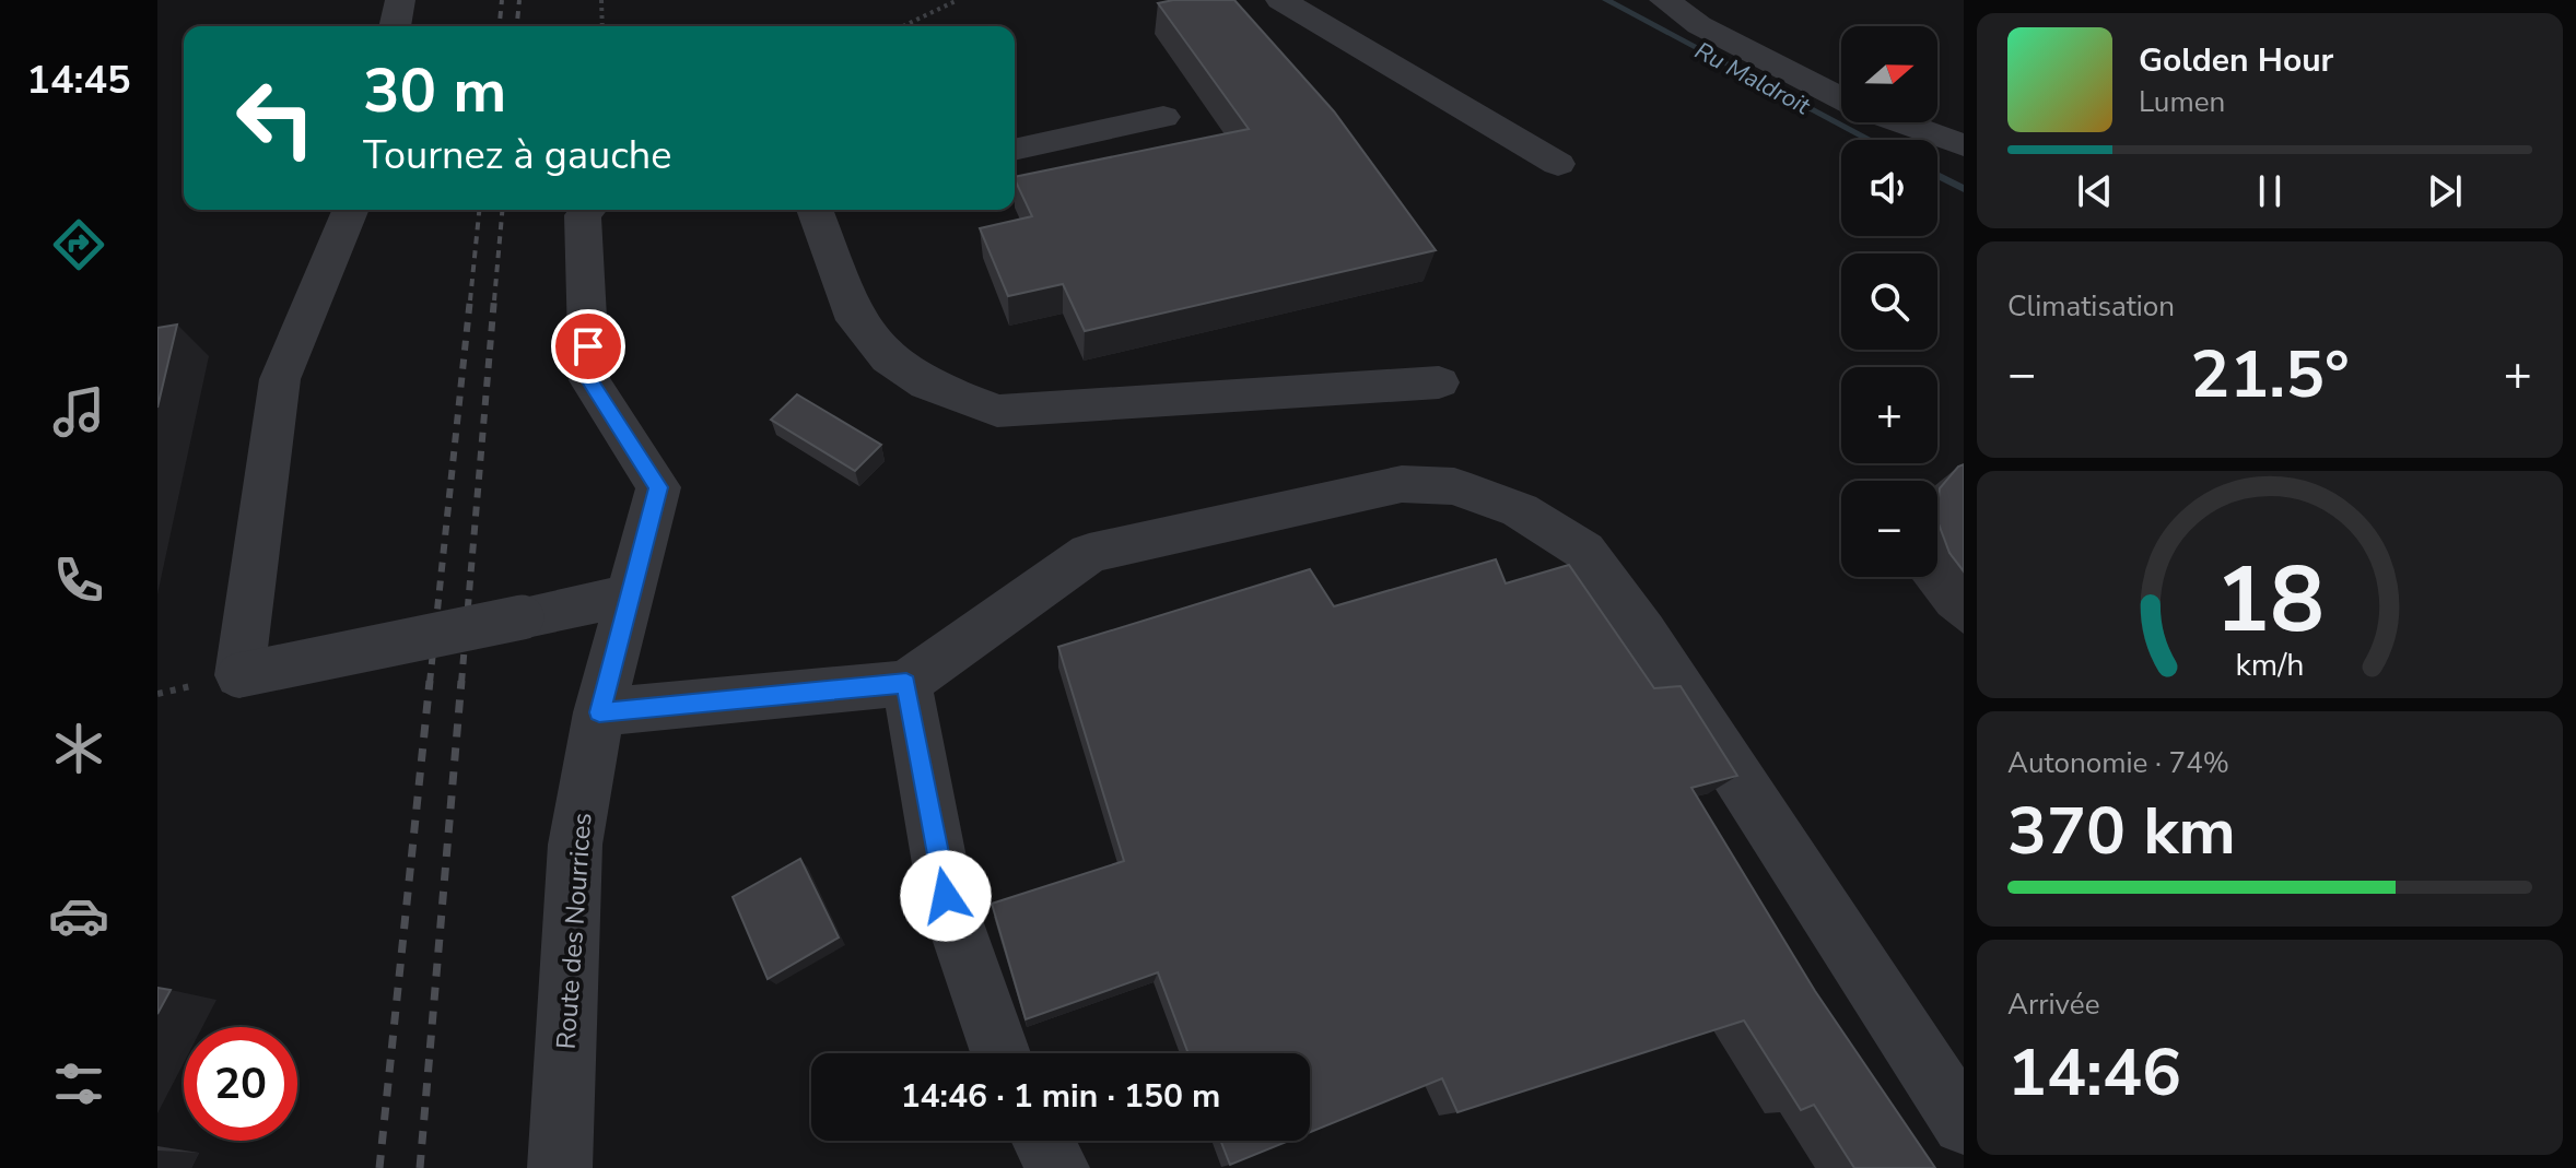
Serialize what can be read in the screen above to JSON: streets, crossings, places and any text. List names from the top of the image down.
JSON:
{
  "streets": {
    "street": ["Route des Nourrices"]
  },
  "water": ["Ru Maldroit"],
  "north": "right",
  "page": {
    "tabs": "14:45",
    "map_buttons": ["+", "−"],
    "turn": ["30 m", "Tournez à gauche"],
    "song": ["Golden Hour", "Lumen"],
    "tile": [
      "Climatisation",
      ["Autonomie · 74%", "370 km"],
      ["Arrivée", "14:46"]
    ],
    "heat": ["−", "21.5°", "+"],
    "limit": "20",
    "trip": "14:46 · 1 min · 150 m",
    "gauge": ["18", "km/h"]
  }
}
